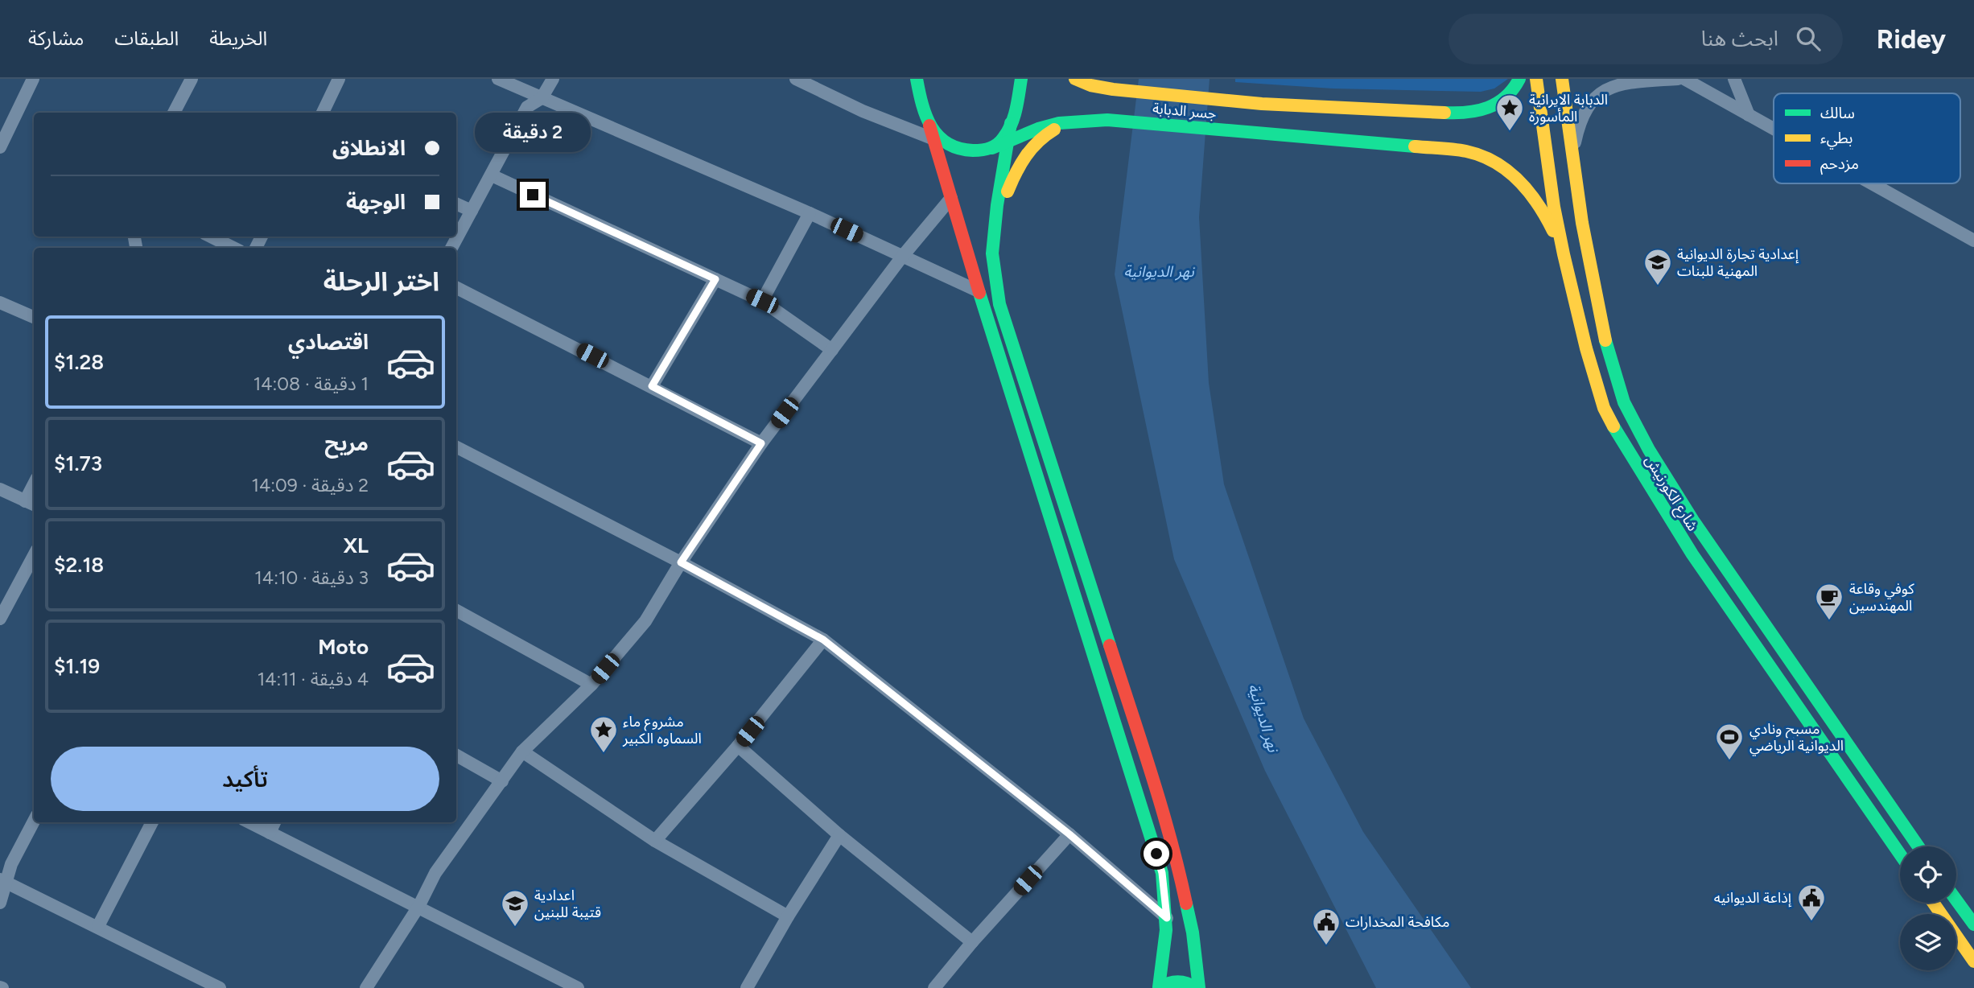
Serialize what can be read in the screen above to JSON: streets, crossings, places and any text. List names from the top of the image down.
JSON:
{
  "streets": {
    "main road": ["جسر الدبابة", "شارع الكورنيش"]
  },
  "crossings": [
    ["جسر الدبابة", "شارع الكورنيش"]
  ],
  "water": ["نهر الديوانية"],
  "places": {
    "place": ["الدبابة الايرانية المأسورة", "مشروع ماء السماوه الكبير"],
    "school or university": ["إعدادية تجارة الديوانية المهنية للبنات", "اعدادية قتيبة للبنين"],
    "cafe": ["كوفي وقاعة المهندسين"],
    "sports": ["مسبح ونادي الديوانية الرياضي"],
    "public building": ["إذاعة الديوانيه", "مكافحة المخدارات"]
  },
  "legend": ["سالك", "بطيء", "مزدحم"],
  "page": {
    "header": "Ridey",
    "search": "ابحث هنا",
    "nav": ["الخريطة", "الطبقات", "مشاركة"],
    "bubble": "2 دقيقة",
    "banner": ["الانطلاق", "الوجهة"],
    "heading": "اختر الرحلة",
    "list": [
      {
        "name": "اقتصادي",
        "note": "1 دقيقة · 14:08",
        "value": "$1.28"
      },
      {
        "name": "مريح",
        "note": "2 دقيقة · 14:09",
        "value": "$1.73"
      },
      {
        "name": "XL",
        "note": "3 دقيقة · 14:10",
        "value": "$2.18"
      },
      {
        "name": "Moto",
        "note": "4 دقيقة · 14:11",
        "value": "$1.19"
      }
    ],
    "buttons": "تأكيد"
  }
}
